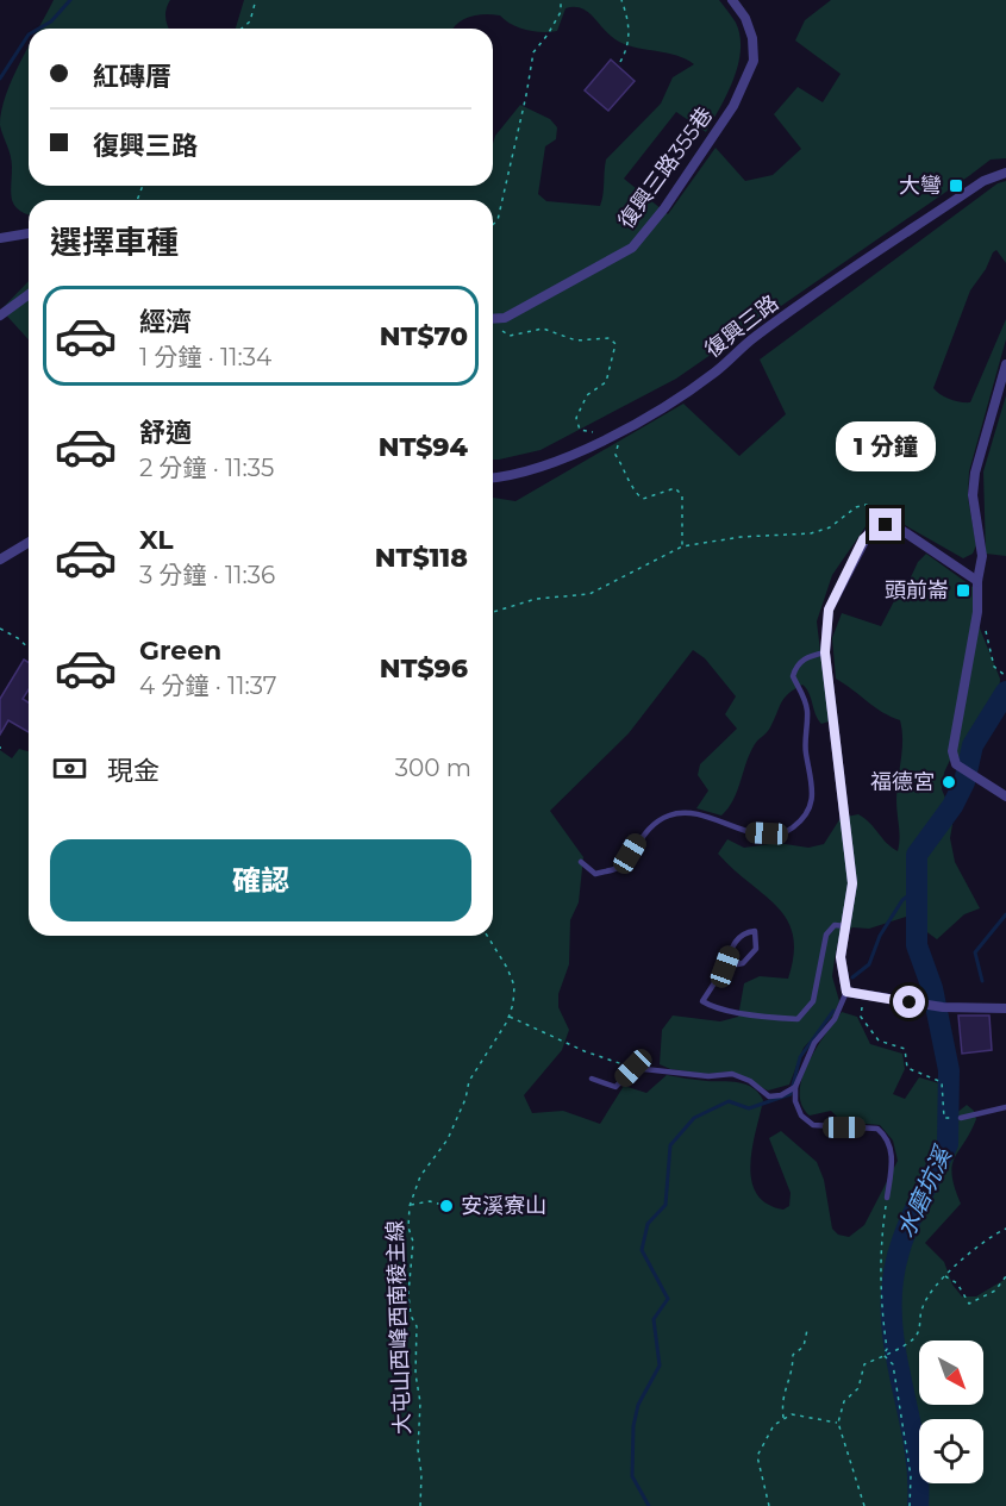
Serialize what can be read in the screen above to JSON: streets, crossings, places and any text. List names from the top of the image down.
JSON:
{
  "streets": {
    "street": ["復興三路355巷", "復興三路"],
    "path": ["大屯山西峰西南稜主線"]
  },
  "water": ["水磨坑溪"],
  "places": {
    "transit": ["大彎", "頭前崙"],
    "other": ["福德宮", "安溪寮山"]
  },
  "north": "bottom right",
  "page": {
    "banner": ["紅磚厝", "復興三路"],
    "heading": "選擇車種",
    "list": [
      {
        "name": "經濟",
        "note": "1 分鐘 · 11:34",
        "value": "NT$70"
      },
      {
        "name": "舒適",
        "note": "2 分鐘 · 11:35",
        "value": "NT$94"
      },
      {
        "name": "XL",
        "note": "3 分鐘 · 11:36",
        "value": "NT$118"
      },
      {
        "name": "Green",
        "note": "4 分鐘 · 11:37",
        "value": "NT$96"
      }
    ],
    "bubble": "1 分鐘",
    "pay": ["現金", "300 m"],
    "buttons": "確認"
  }
}
